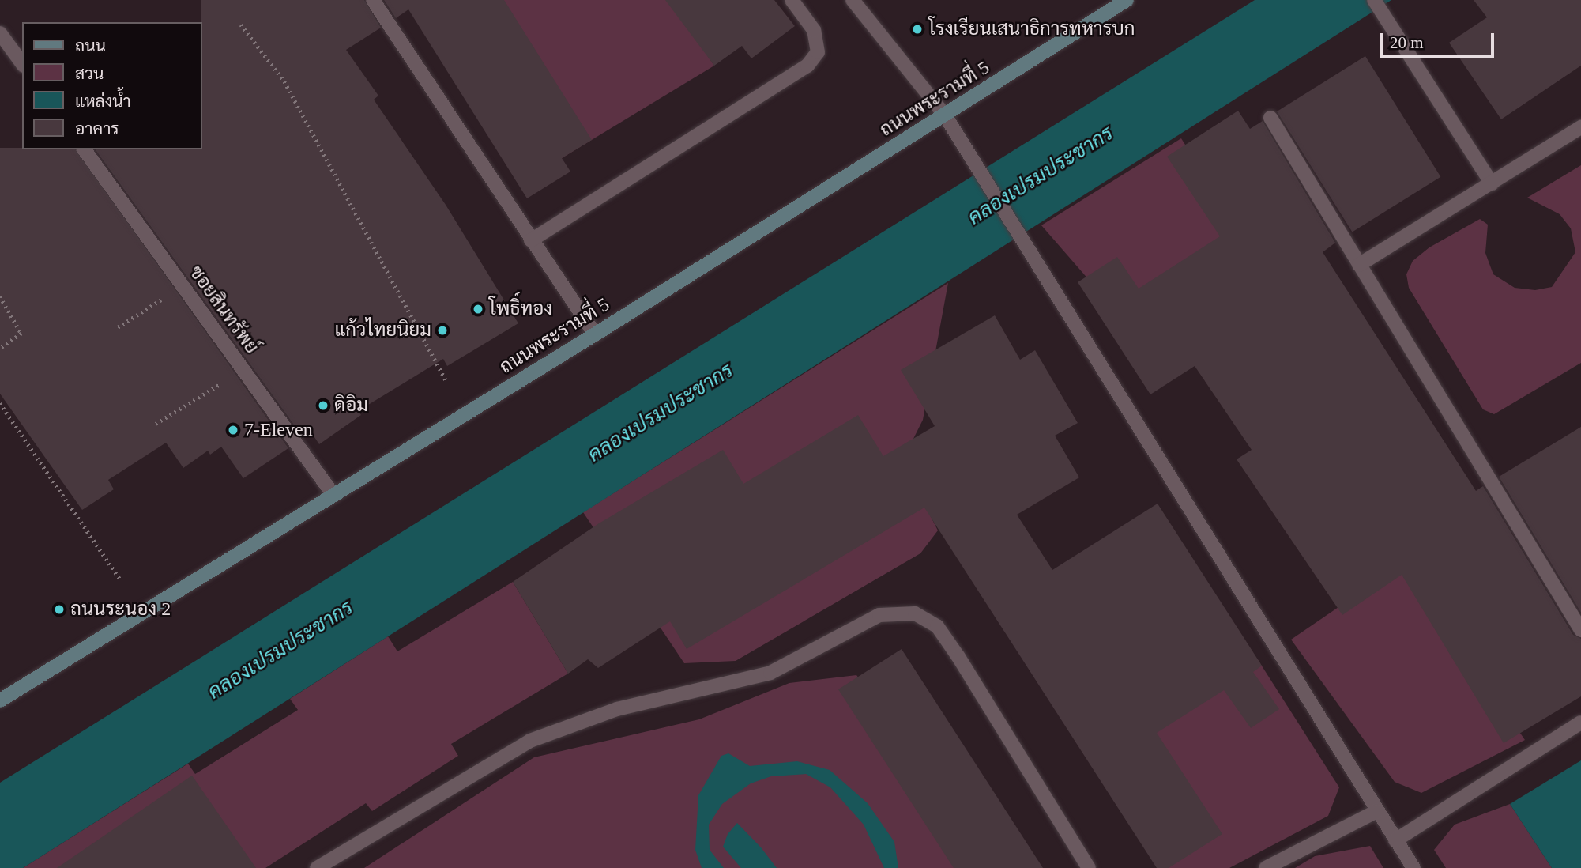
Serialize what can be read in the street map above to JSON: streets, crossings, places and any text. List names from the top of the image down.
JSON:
{
  "streets": {
    "main road": ["ถนนพระรามที่ 5"],
    "street": ["ซอยสินทรัพย์"]
  },
  "crossings": [
    ["ถนนพระรามที่ 5", "ซอยสินทรัพย์"]
  ],
  "water": ["คลองเปรมประชากร"],
  "places": [
    "โรงเรียนเสนาธิการทหารบก",
    "โพธิ์ทอง",
    "แก้วไทยนิยม",
    "ดิอิม",
    "7-Eleven",
    "ถนนระนอง 2"
  ],
  "legend": [
    "ถนน",
    "สวน",
    "แหล่งน้ำ",
    "อาคาร"
  ],
  "scale_bar": "20 m"
}
